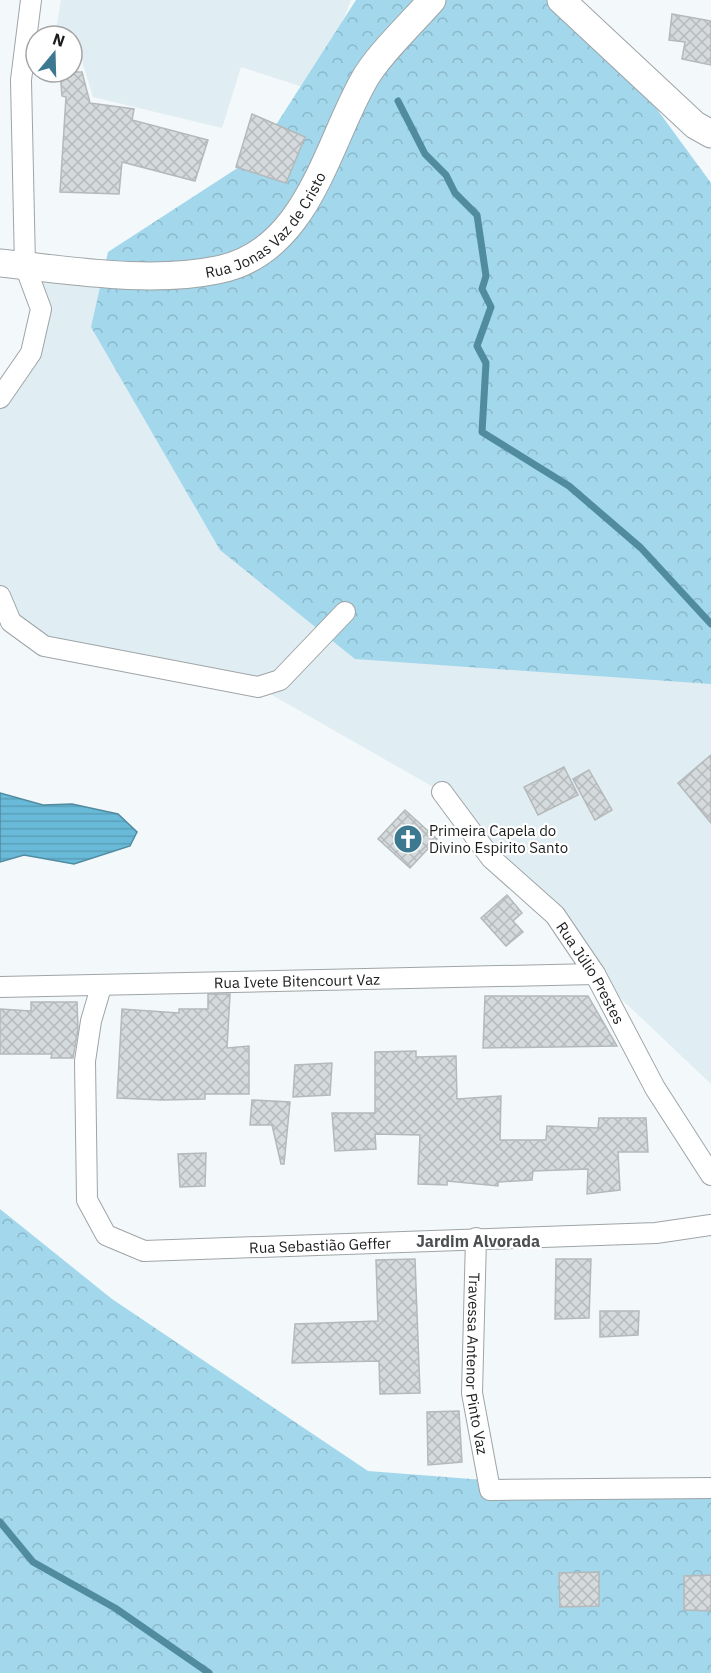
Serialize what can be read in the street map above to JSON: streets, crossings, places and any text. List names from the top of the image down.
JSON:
{
  "streets": {
    "street": [
      "Rua Jonas Vaz de Cristo",
      "Rua Júlio Prestes",
      "Rua Ivete Bitencourt Vaz",
      "Rua Sebastião Geffer",
      "Travessa Antenor Pinto Vaz"
    ]
  },
  "crossings": [
    ["Rua Júlio Prestes", "Rua Ivete Bitencourt Vaz"],
    ["Rua Ivete Bitencourt Vaz", "Rua Sebastião Geffer"],
    ["Rua Sebastião Geffer", "Travessa Antenor Pinto Vaz"]
  ],
  "districts": ["Jardim Alvorada"],
  "places": {
    "church": ["Primeira Capela do Divino Espirito Santo"]
  },
  "north": "top"
}
